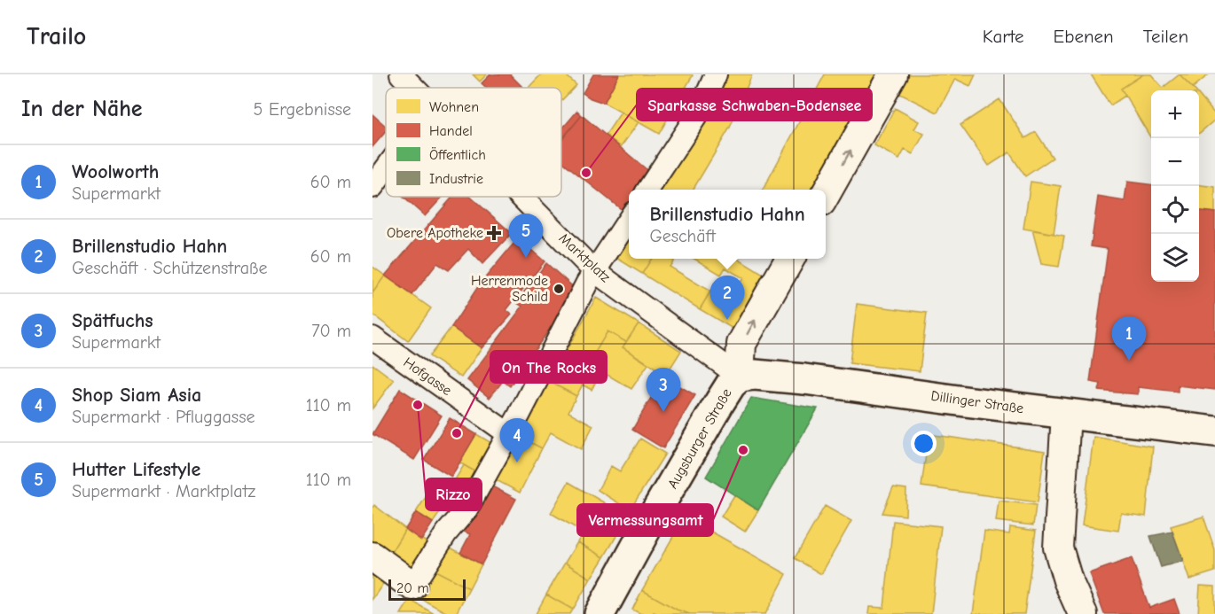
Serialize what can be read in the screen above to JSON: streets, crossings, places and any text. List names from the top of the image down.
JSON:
{
  "streets": {
    "street": [
      "Marktplatz",
      "Hofgasse",
      "Dillinger Straße",
      "Augsburger Straße"
    ]
  },
  "crossings": [
    ["Marktplatz", "Dillinger Straße"],
    ["Marktplatz", "Augsburger Straße"],
    ["Dillinger Straße", "Augsburger Straße"]
  ],
  "places": {
    "other": [
      "Sparkasse Schwaben-Bodensee",
      "Herrenmode Schild",
      "Rizzo",
      "On The Rocks",
      "Vermessungsamt"
    ],
    "health": ["Obere Apotheke"]
  },
  "legend": [
    "Wohnen",
    "Handel",
    "Öffentlich",
    "Industrie"
  ],
  "scale_bar": "20 m",
  "page": {
    "header": "Trailo",
    "nav": ["Karte", "Ebenen", "Teilen"],
    "heading": ["In der Nähe", "5 Ergebnisse"],
    "map_buttons": ["+", "−"],
    "list": [
      {
        "mark": "1",
        "name": "Woolworth",
        "note": "Supermarkt",
        "value": "60 m"
      },
      {
        "mark": "2",
        "name": "Brillenstudio Hahn",
        "note": "Geschäft · Schützenstraße",
        "value": "60 m"
      },
      {
        "mark": "3",
        "name": "Spätfuchs",
        "note": "Supermarkt",
        "value": "70 m"
      },
      {
        "mark": "4",
        "name": "Shop Siam Asia",
        "note": "Supermarkt · Pfluggasse",
        "value": "110 m"
      },
      {
        "mark": "5",
        "name": "Hutter Lifestyle",
        "note": "Supermarkt · Marktplatz",
        "value": "110 m"
      }
    ],
    "popup": ["Brillenstudio Hahn", "Geschäft"],
    "pins": [
      "5",
      "2",
      "1",
      "3",
      "4"
    ],
    "scale": "20 m"
  }
}
